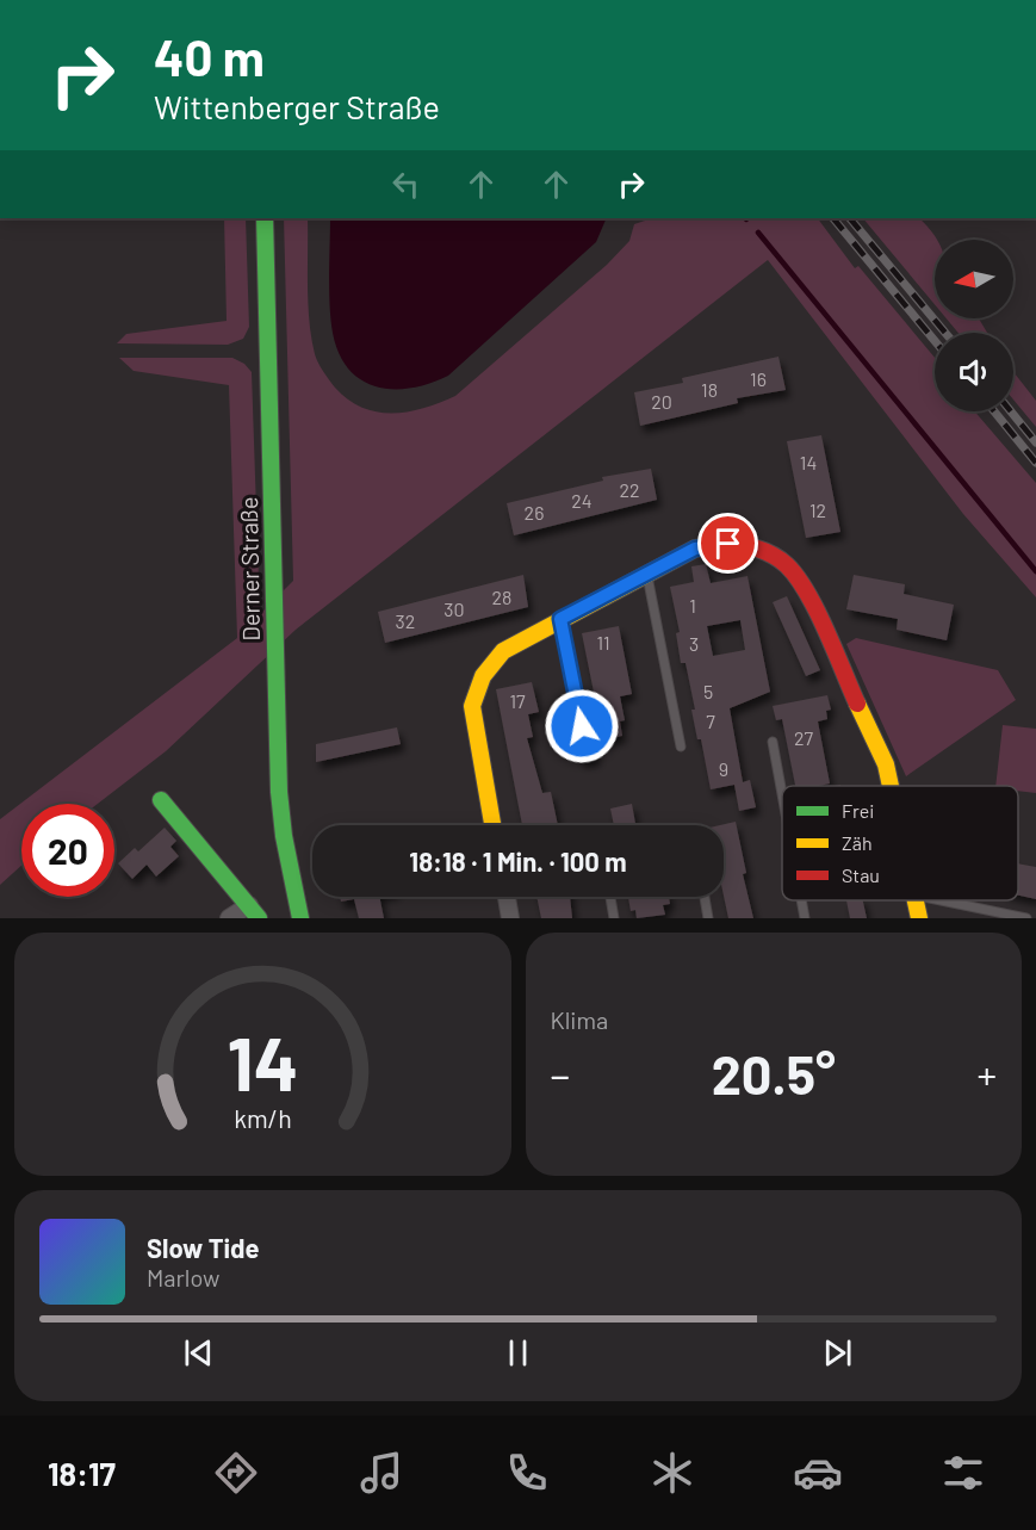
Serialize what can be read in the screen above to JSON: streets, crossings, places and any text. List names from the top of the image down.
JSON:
{
  "streets": {
    "street": ["Derner Straße"]
  },
  "house_numbers": [
    "16",
    "18",
    "20",
    "14",
    "22",
    "24",
    "12",
    "26",
    "28",
    "1",
    "30",
    "32",
    "11",
    "3",
    "5",
    "17",
    "7",
    "27",
    "9"
  ],
  "legend": ["Frei", "Zäh", "Stau"],
  "north": "left",
  "page": {
    "turn": ["40 m", "Wittenberger Straße"],
    "limit": "20",
    "trip": "18:18 · 1 Min. · 100 m",
    "tile": "Klima",
    "heat": ["−", "20.5°", "+"],
    "song": ["Slow Tide", "Marlow"],
    "tabs": "18:17",
    "gauge": ["14", "km/h"]
  }
}
